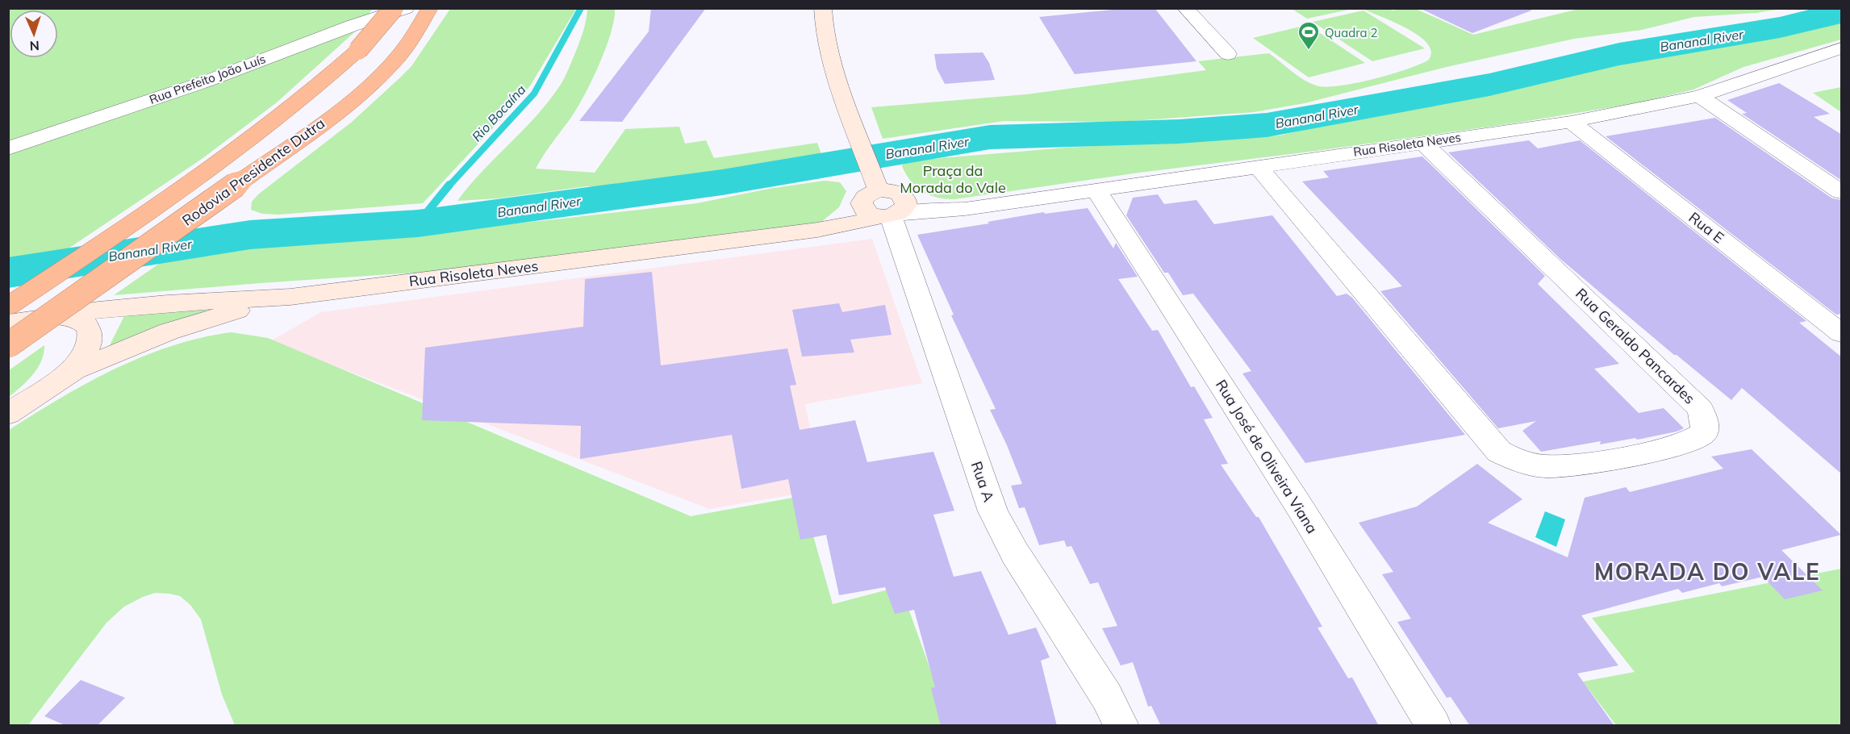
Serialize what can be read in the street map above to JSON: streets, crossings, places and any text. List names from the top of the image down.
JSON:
{
  "streets": {
    "highway": ["Rodovia Presidente Dutra"],
    "main road": ["Rua Risoleta Neves"],
    "street": [
      "Rua Prefeito João Luís",
      "Rua E",
      "Rua Geraldo Pancardes",
      "Rua José de Oliveira Viana",
      "Rua A"
    ]
  },
  "crossings": [
    ["Rua Risoleta Neves", "Rua E"],
    ["Rua Risoleta Neves", "Rua Geraldo Pancardes"],
    ["Rua Risoleta Neves", "Rua José de Oliveira Viana"],
    ["Rua Risoleta Neves", "Rua A"]
  ],
  "districts": ["MORADA DO VALE"],
  "water": ["Bananal River", "Rio Bocaína"],
  "parks": ["Praça da Morada do Vale"],
  "places": {
    "sports": ["Quadra 2"]
  },
  "north": "bottom"
}
